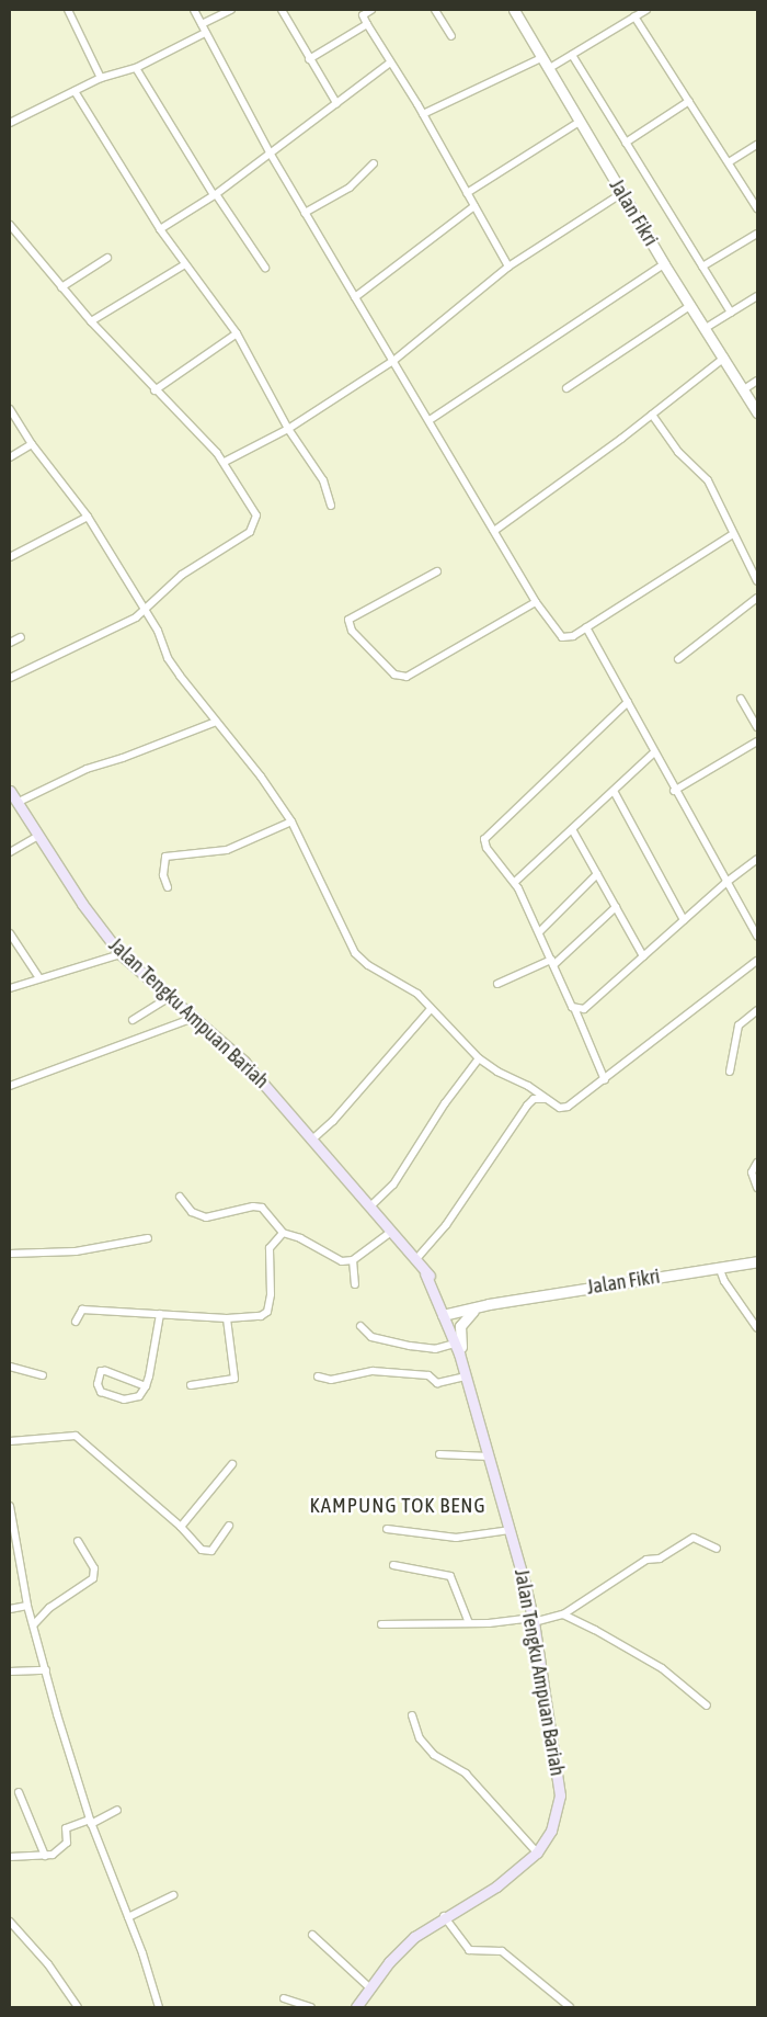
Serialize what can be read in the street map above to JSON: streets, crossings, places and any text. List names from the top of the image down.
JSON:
{
  "streets": {
    "main road": ["Jalan Tengku Ampuan Bariah"],
    "street": ["Jalan Fikri"]
  },
  "crossings": [
    ["Jalan Fikri", "Jalan Tengku Ampuan Bariah"]
  ],
  "districts": ["KAMPUNG TOK BENG"]
}
